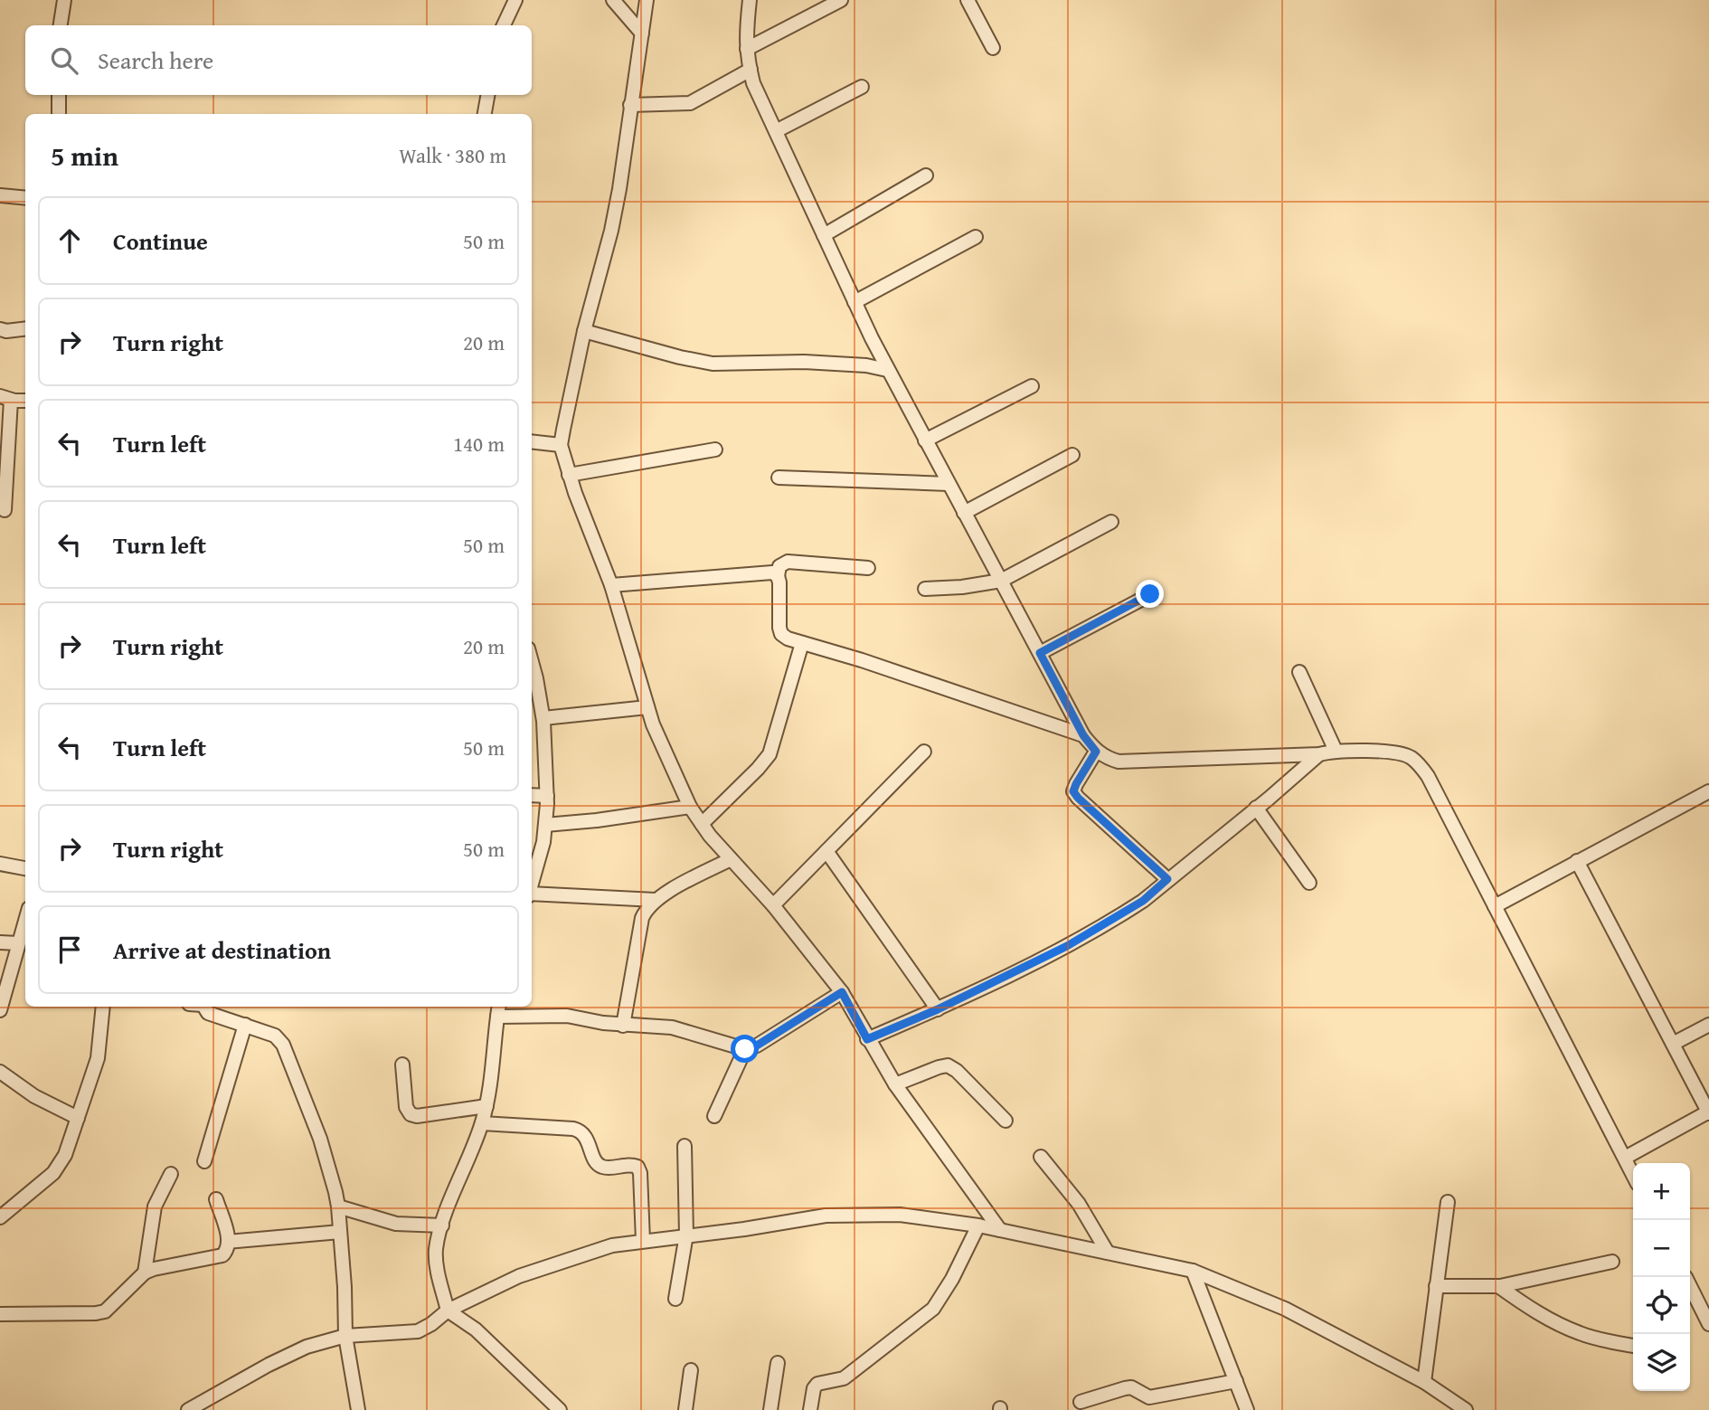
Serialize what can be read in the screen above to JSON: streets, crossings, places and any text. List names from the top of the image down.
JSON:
{
  "page": {
    "search": "Search here",
    "heading": ["5 min", "Walk · 380 m"],
    "list": [
      ["Continue", "50 m"],
      ["Turn right", "20 m"],
      ["Turn left", "140 m"],
      ["Turn left", "50 m"],
      ["Turn right", "20 m"],
      ["Turn left", "50 m"],
      ["Turn right", "50 m"],
      "Arrive at destination"
    ],
    "map_buttons": ["+", "−"]
  }
}
